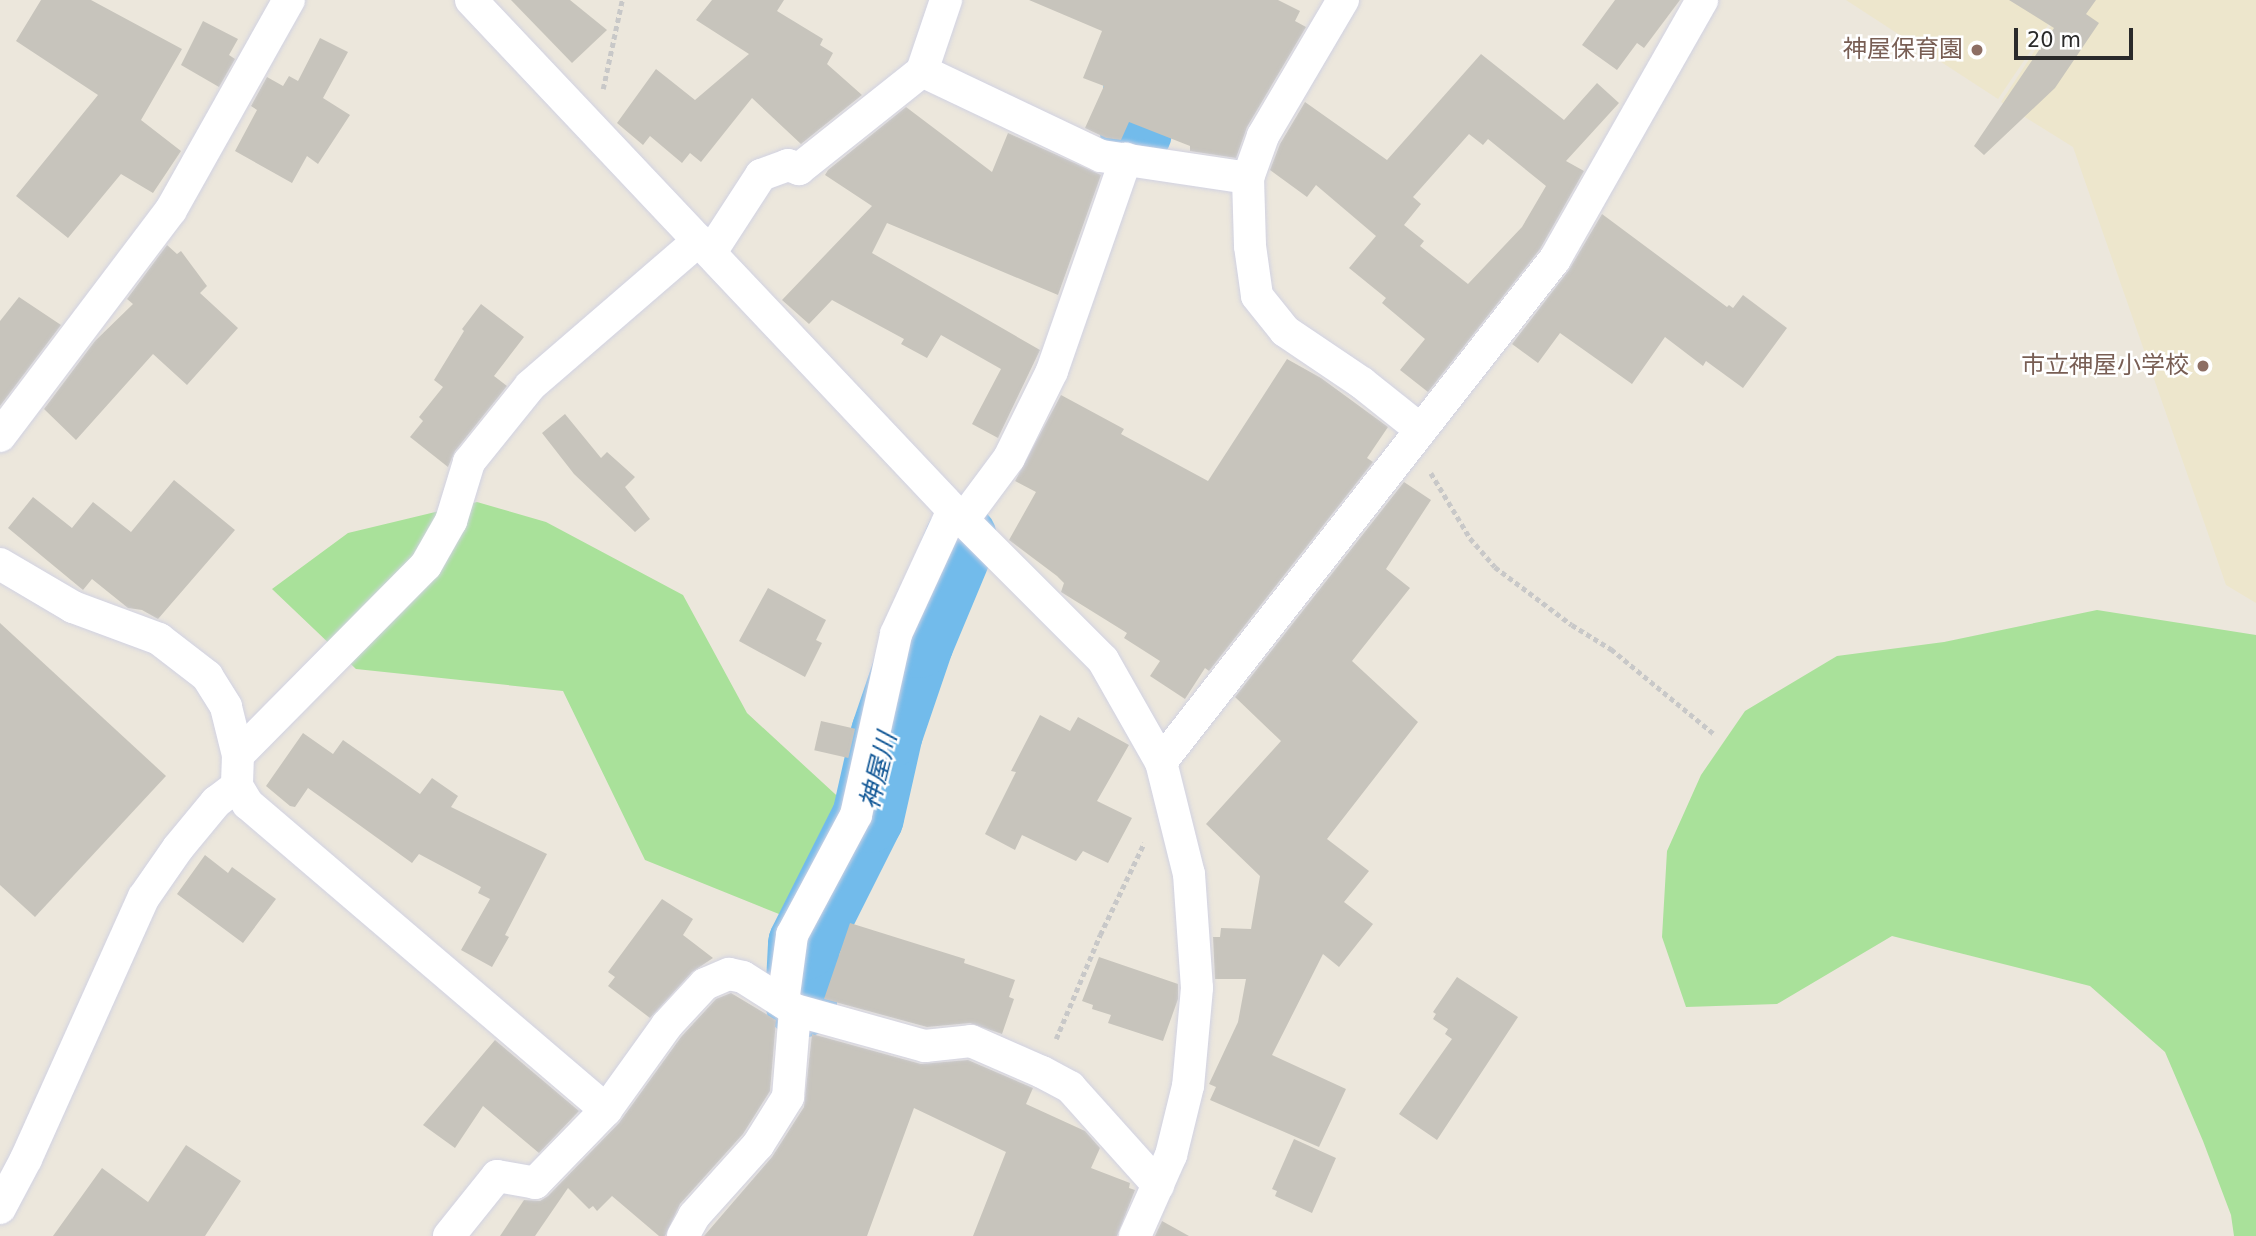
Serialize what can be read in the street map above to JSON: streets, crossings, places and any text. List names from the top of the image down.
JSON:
{
  "water": ["神屋川"],
  "places": ["神屋保育園", "市立神屋小学校"],
  "scale_bar": "20 m"
}
